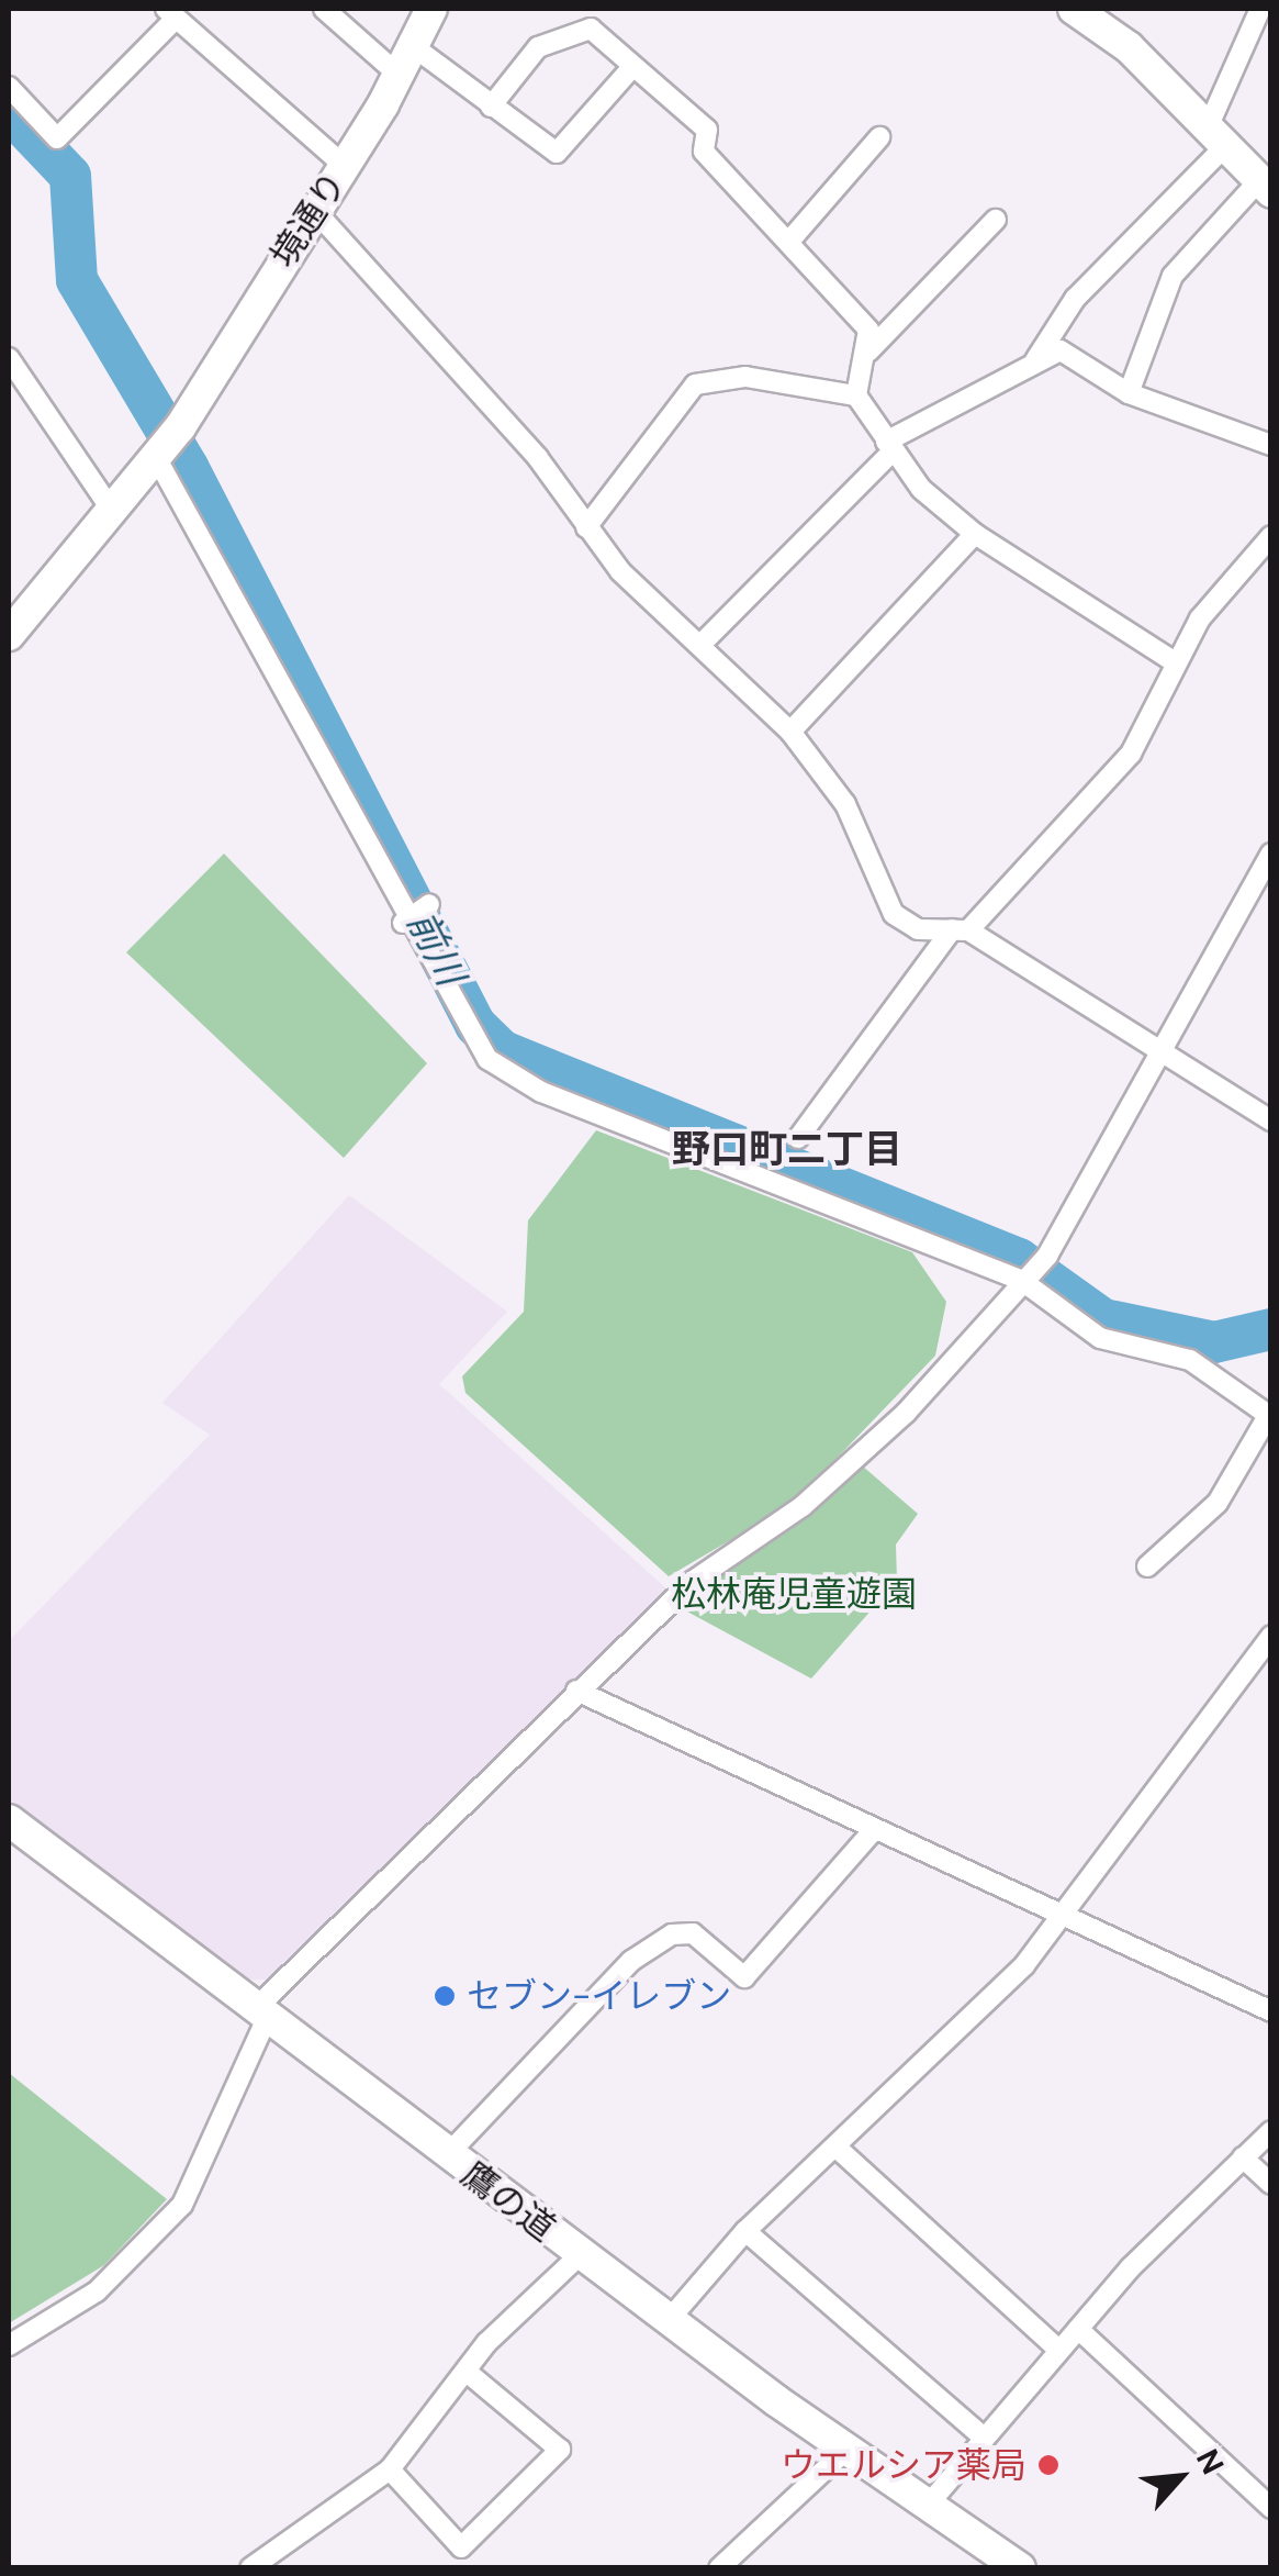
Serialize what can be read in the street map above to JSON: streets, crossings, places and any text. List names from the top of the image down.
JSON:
{
  "streets": {
    "street": ["境通り", "鷹の道"]
  },
  "districts": ["野口町二丁目"],
  "water": ["前川"],
  "parks": ["松林庵児童遊園"],
  "places": ["セブン-イレブン", "ウエルシア薬局"],
  "north": "top right"
}
